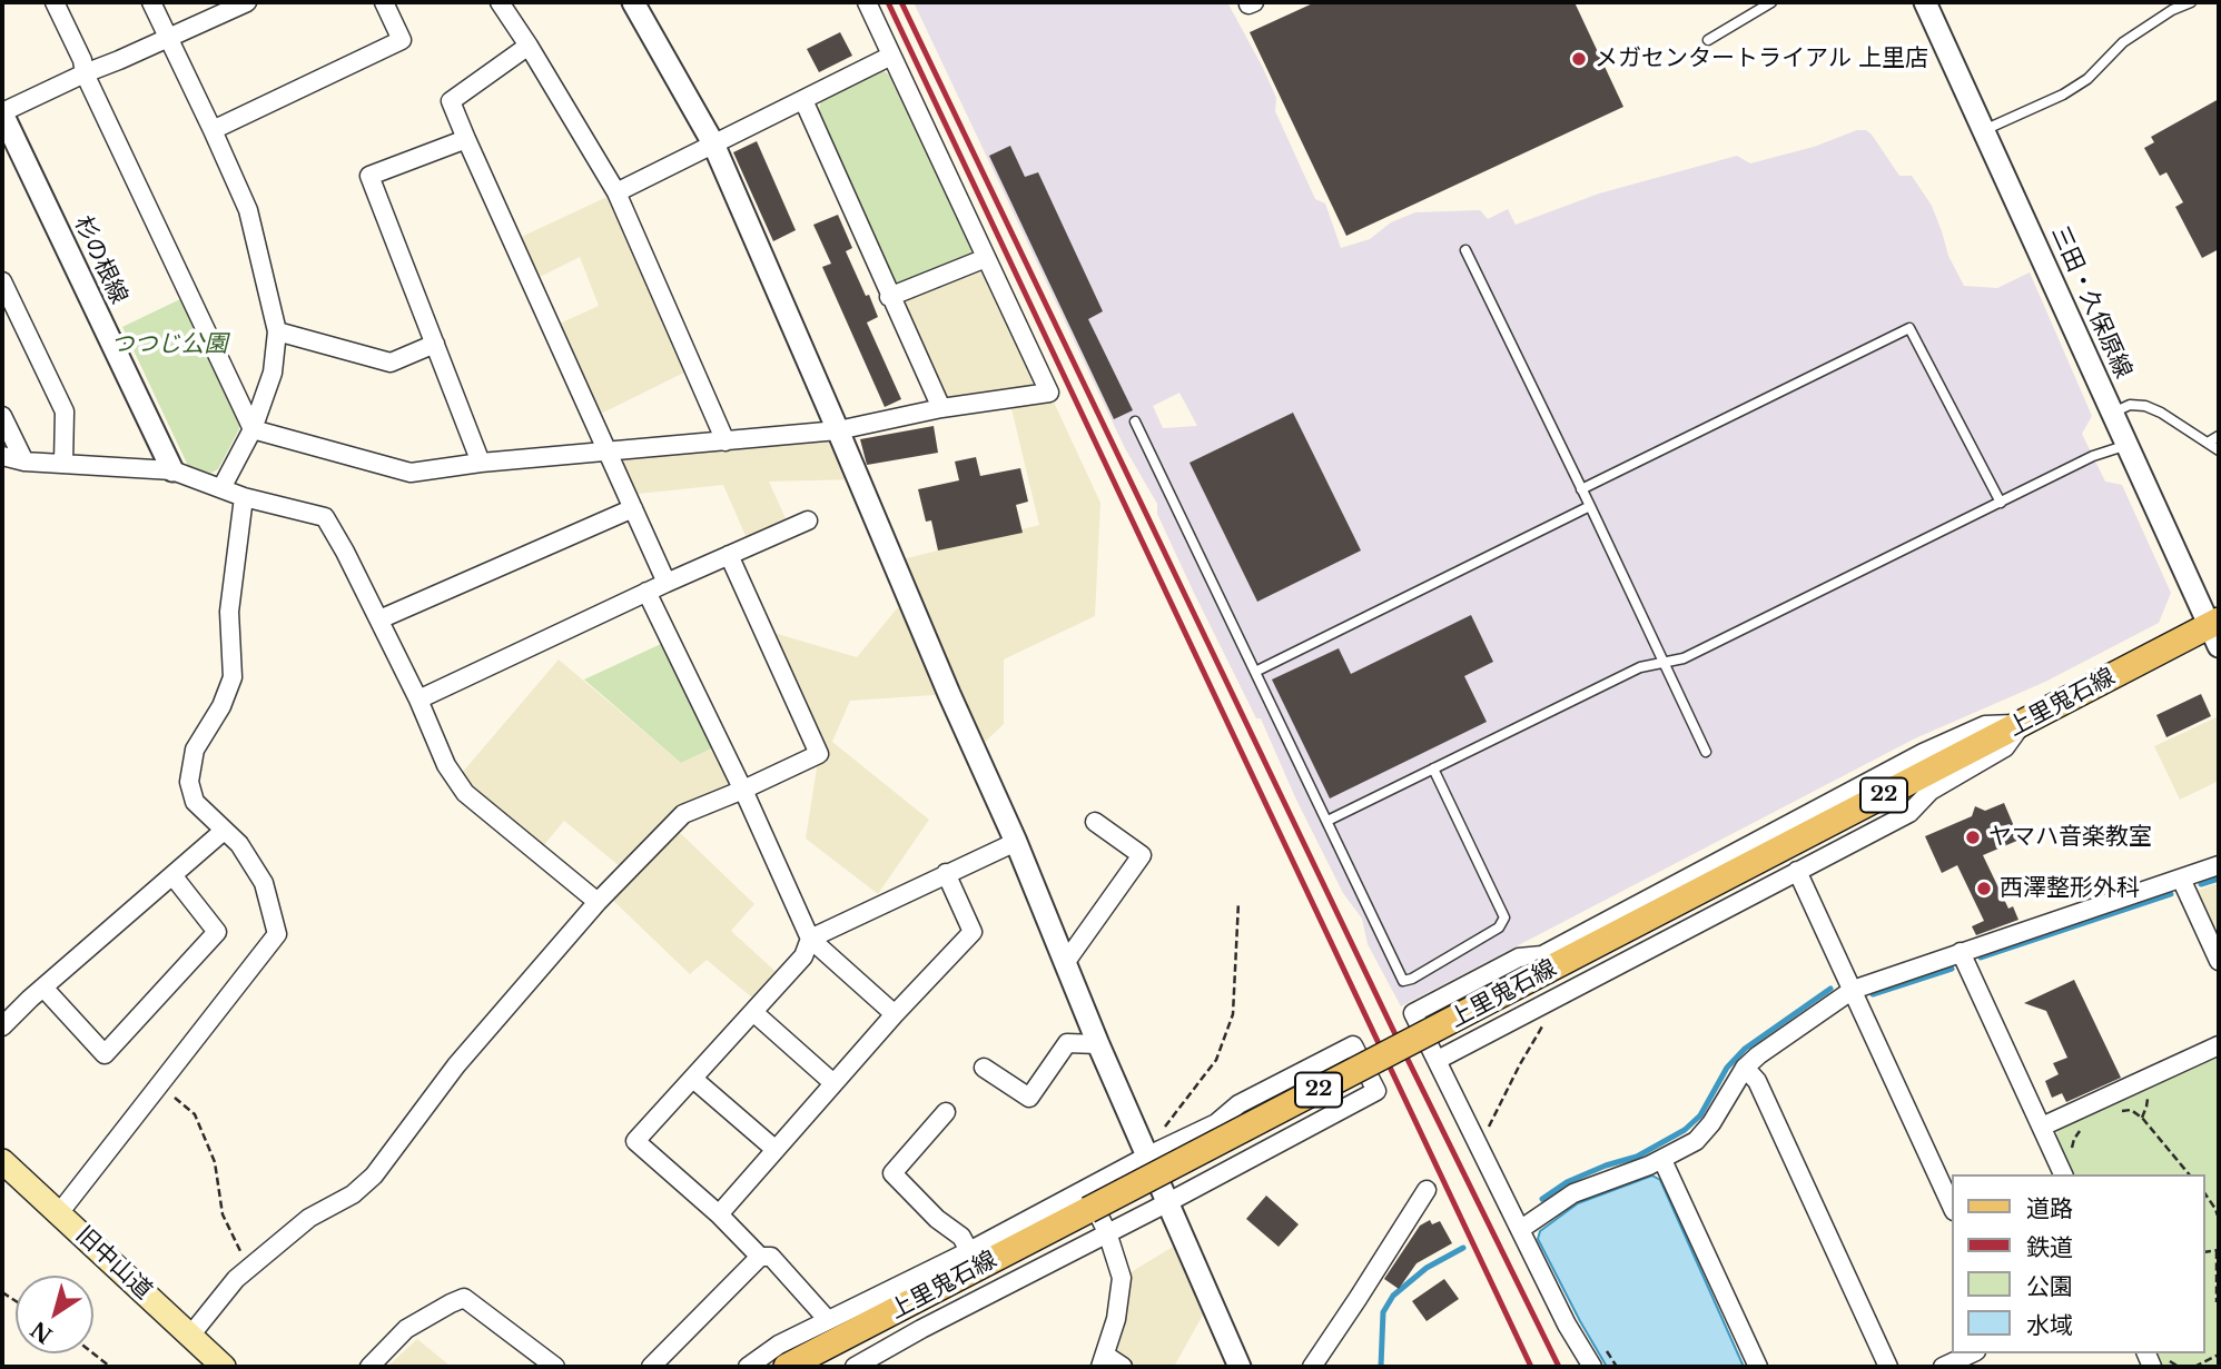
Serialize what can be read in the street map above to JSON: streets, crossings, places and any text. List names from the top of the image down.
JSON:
{
  "streets": {
    "main road": ["上里鬼石線", "22", "旧中山道"],
    "street": ["杉の根線", "三田・久保原線"]
  },
  "crossings": [
    ["三田・久保原線", "上里鬼石線"]
  ],
  "parks": ["つつじ公園"],
  "places": ["メガセンタートライアル 上里店", "ヤマハ音楽教室", "西澤整形外科"],
  "legend": [
    "道路",
    "鉄道",
    "公園",
    "水域"
  ],
  "north": "bottom left"
}
